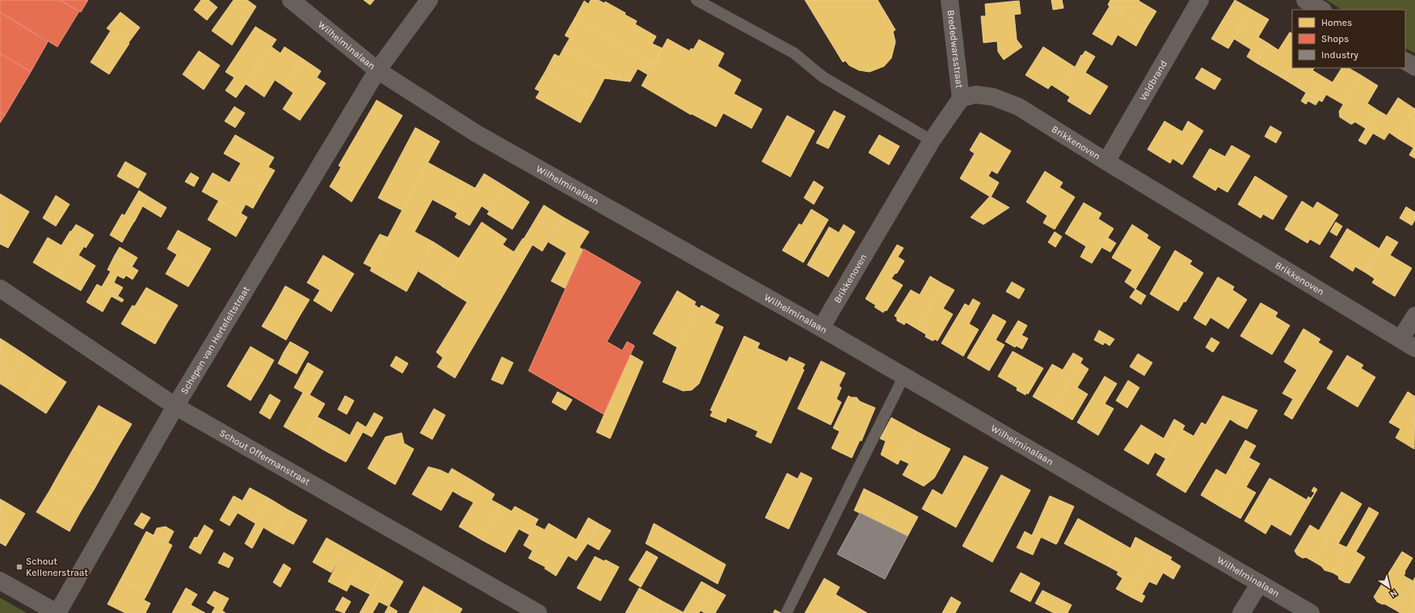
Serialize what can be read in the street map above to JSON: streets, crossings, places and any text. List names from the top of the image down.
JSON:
{
  "streets": {
    "street": [
      "Wilhelminalaan",
      "Brededwarsstraat",
      "Veldbrand",
      "Brikkenoven",
      "Schepen van Hertefeltstraat",
      "Schout Offermanstraat"
    ]
  },
  "crossings": [
    ["Wilhelminalaan", "Brikkenoven"],
    ["Wilhelminalaan", "Schepen van Hertefeltstraat"],
    ["Brededwarsstraat", "Brikkenoven"],
    ["Veldbrand", "Brikkenoven"],
    ["Schepen van Hertefeltstraat", "Schout Offermanstraat"]
  ],
  "places": {
    "transit": ["Schout Kellenerstraat"]
  },
  "legend": ["Homes", "Shops", "Industry"],
  "north": "bottom right"
}
